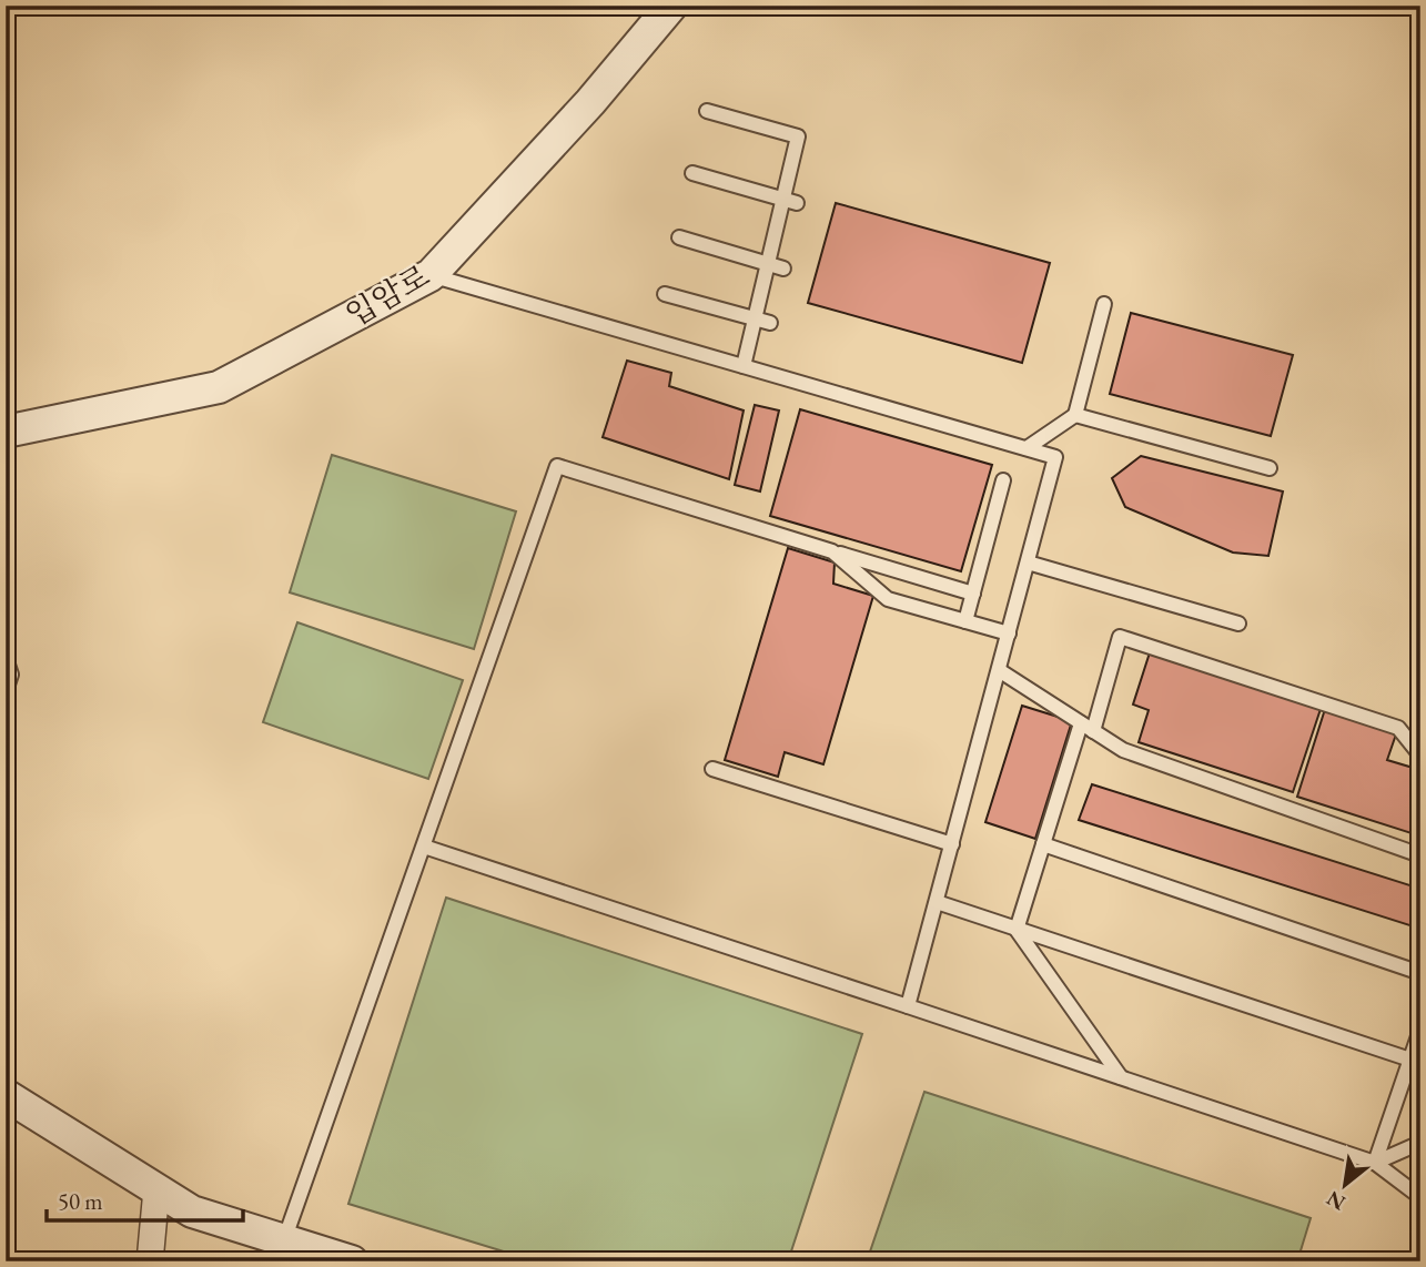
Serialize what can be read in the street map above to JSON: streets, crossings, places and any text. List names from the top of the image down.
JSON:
{
  "streets": {
    "street": ["입암로"]
  },
  "scale_bar": "50 m",
  "north": "bottom left"
}
